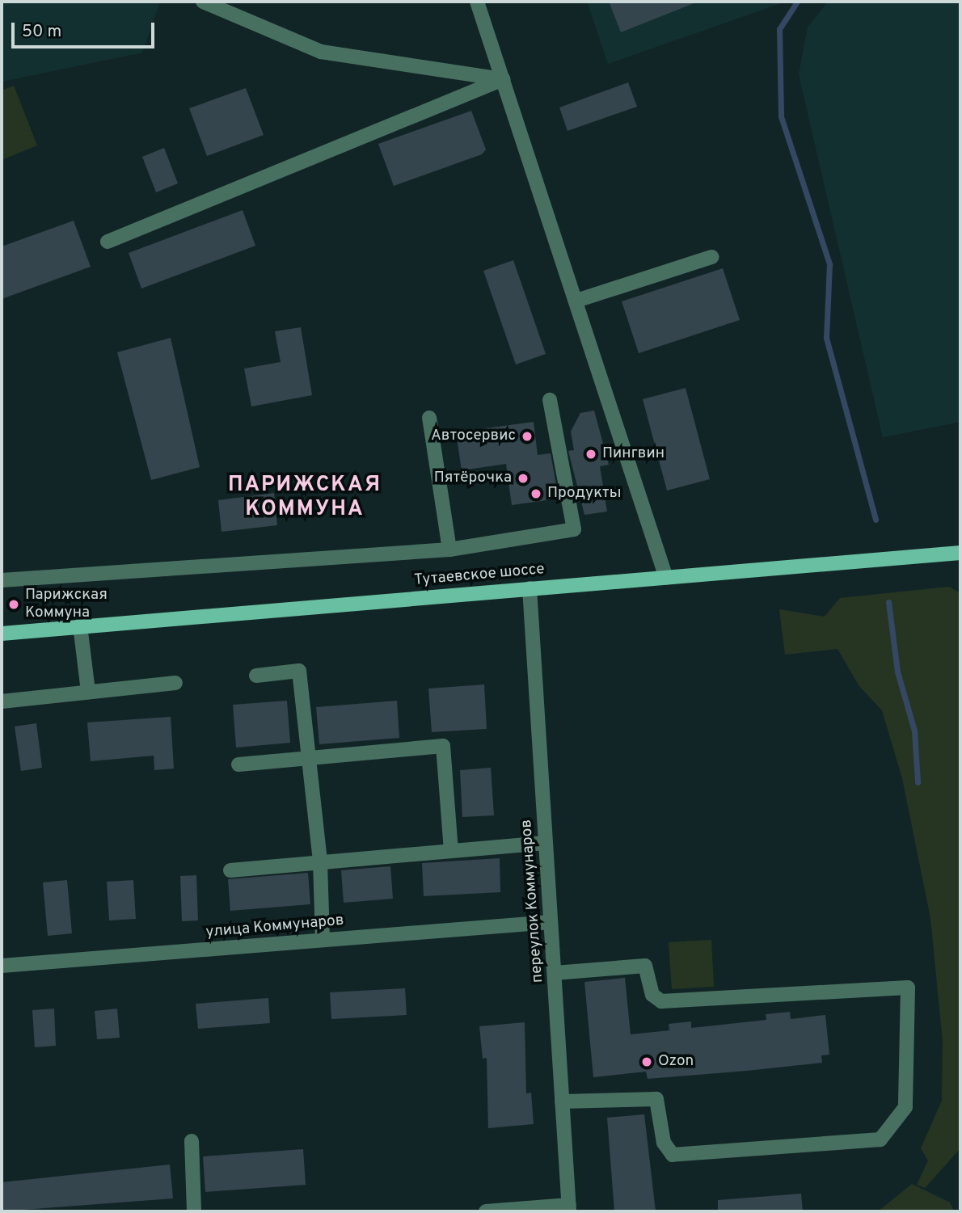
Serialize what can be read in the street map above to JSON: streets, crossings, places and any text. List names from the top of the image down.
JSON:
{
  "streets": {
    "main road": ["Тутаевское шоссе"],
    "street": ["переулок Коммунаров", "улица Коммунаров"]
  },
  "crossings": [
    ["Тутаевское шоссе", "переулок Коммунаров"],
    ["переулок Коммунаров", "улица Коммунаров"]
  ],
  "districts": ["ПАРИЖСКАЯ КОММУНА"],
  "places": [
    "Автосервис",
    "Пингвин",
    "Пятёрочка",
    "Продукты",
    "Парижская Коммуна",
    "Ozon"
  ],
  "scale_bar": "50 m"
}
